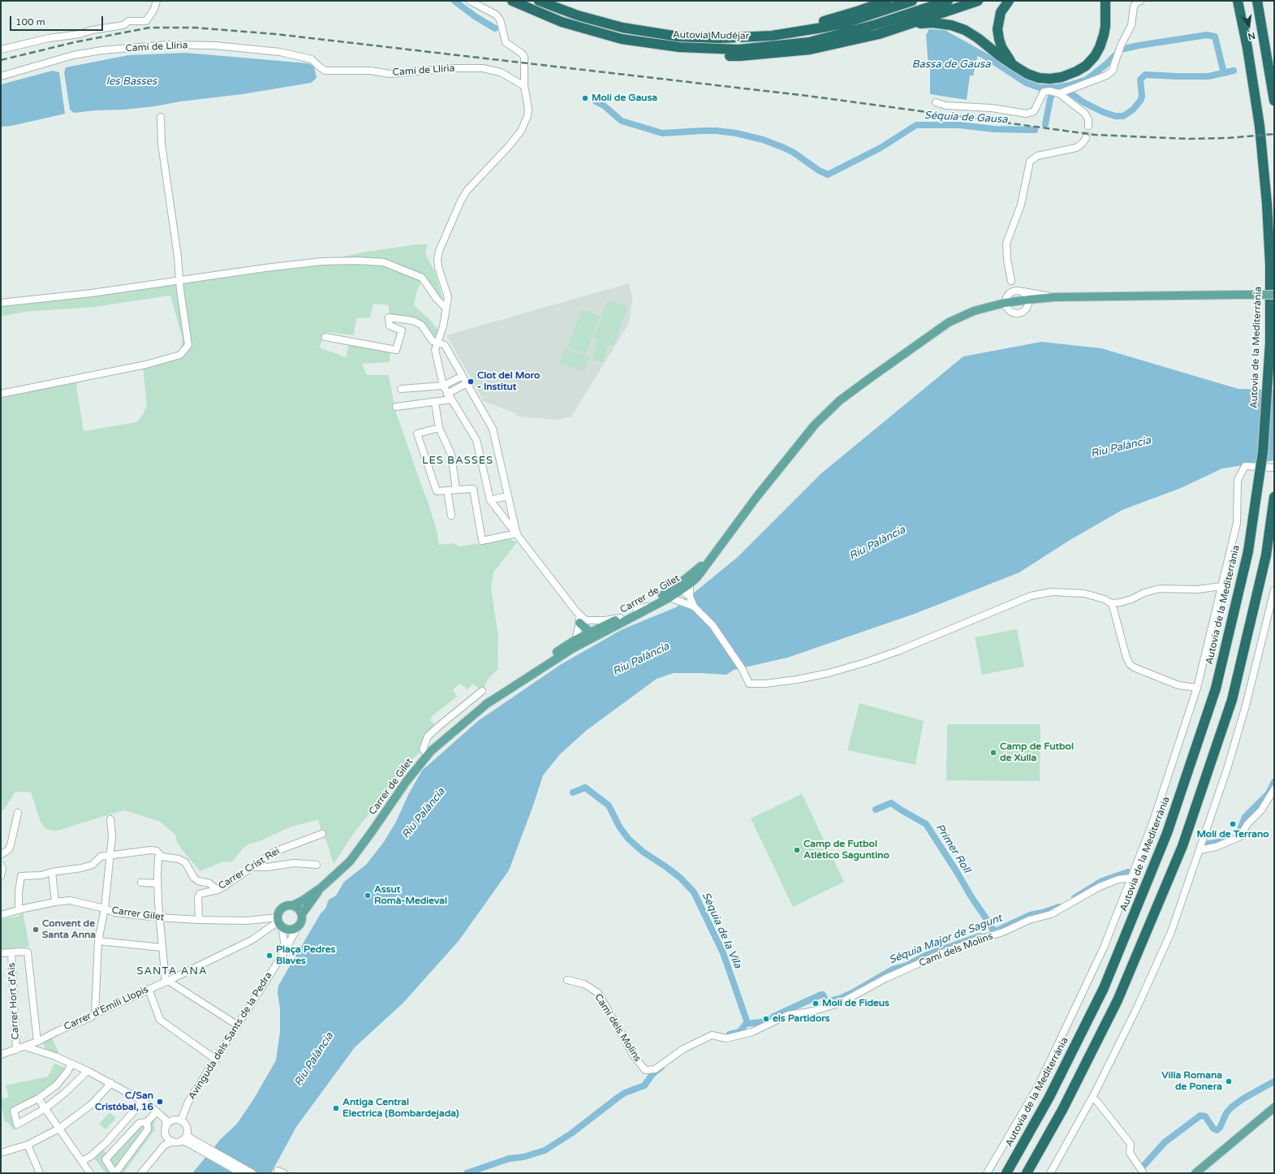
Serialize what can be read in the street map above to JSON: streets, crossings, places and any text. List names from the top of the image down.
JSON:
{
  "streets": {
    "highway": ["Autovía Mudéjar", "Autovia de la Mediterrània"],
    "main road": ["Carrer de Gilet"],
    "street": [
      "Camí de Llíria",
      "Carrer Crist Rei",
      "Carrer Gilet",
      "Camí dels Molins",
      "Carrer Hort d'Ais",
      "Carrer d'Emili Llopis",
      "Avinguda dels Sants de la Pedra"
    ]
  },
  "crossings": [
    ["Carrer de Gilet", "Carrer Gilet"],
    ["Carrer de Gilet", "Carrer d'Emili Llopis"],
    ["Carrer de Gilet", "Avinguda dels Sants de la Pedra"],
    ["Carrer Crist Rei", "Carrer Gilet"],
    ["Carrer Gilet", "Carrer d'Emili Llopis"],
    ["Carrer Gilet", "Avinguda dels Sants de la Pedra"],
    ["Carrer Hort d'Ais", "Carrer d'Emili Llopis"],
    ["Carrer d'Emili Llopis", "Avinguda dels Sants de la Pedra"]
  ],
  "districts": ["LES BASSES", "SANTA ANA"],
  "water": [
    "Bassa de Gausa",
    "les Basses",
    "Séquia de Gausa",
    "Riu Palància",
    "Primer Roll",
    "Séquia de la Vila",
    "Séquia Major de Sagunt"
  ],
  "places": [
    "Molí de Gausa",
    "Clot del Moro - Institut",
    "Camp de Futbol de Xulla",
    "Molí de Terrano",
    "Camp de Futbol Atlético Saguntino",
    "Assut Romà-Medieval",
    "Convent de Santa Anna",
    "Plaça Pedres Blaves",
    "Molí de Fideus",
    "els Partidors",
    "Villa Romana de Ponera",
    "C/San Cristóbal, 16",
    "Antiga Central Electrica (Bombardejada)"
  ],
  "scale_bar": "100 m",
  "north": "bottom"
}
